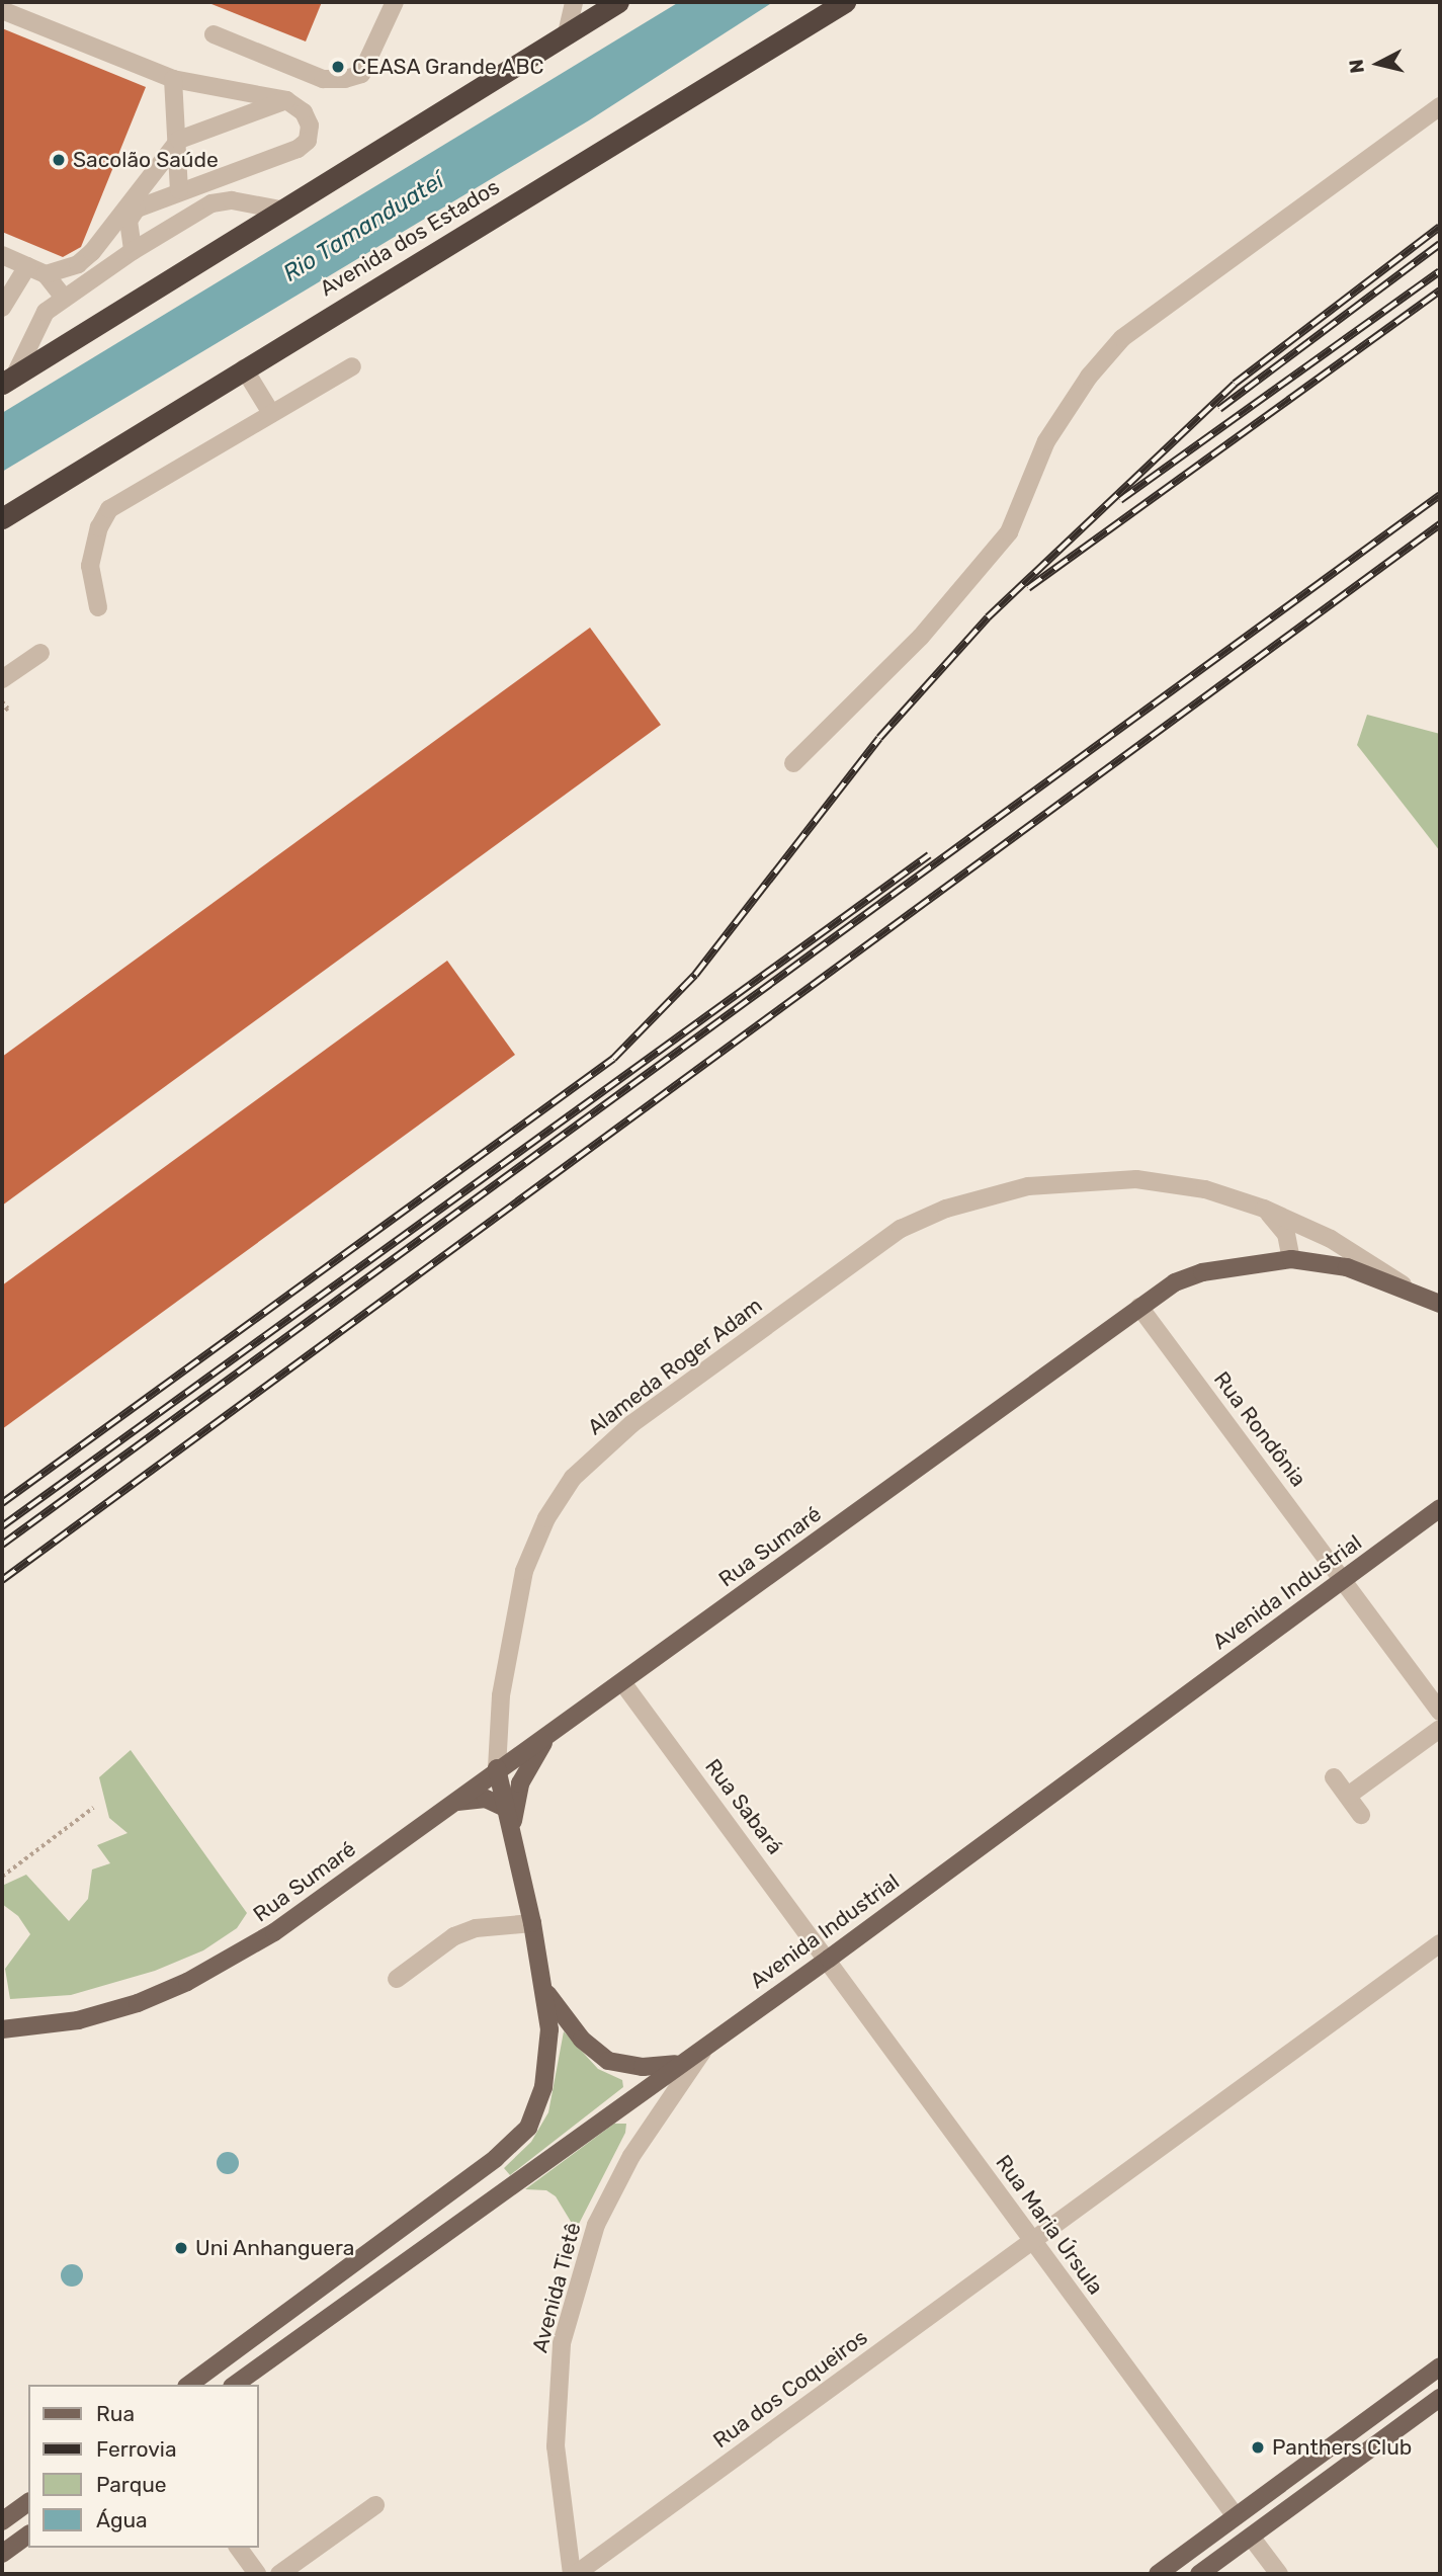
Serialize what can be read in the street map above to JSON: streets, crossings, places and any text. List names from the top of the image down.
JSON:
{
  "streets": {
    "highway": ["Avenida dos Estados"],
    "main road": ["Alameda Roger Adam", "Rua Sumaré", "Avenida Industrial"],
    "street": [
      "Rua Rondônia",
      "Rua Sabará",
      "Rua Maria Úrsula",
      "Avenida Tietê",
      "Rua dos Coqueiros"
    ]
  },
  "crossings": [
    ["Alameda Roger Adam", "Rua Sumaré"],
    ["Alameda Roger Adam", "Avenida Industrial"],
    ["Rua Rondônia", "Rua Sumaré"],
    ["Rua Rondônia", "Avenida Industrial"],
    ["Rua Sumaré", "Rua Sabará"],
    ["Avenida Industrial", "Rua Sabará"],
    ["Avenida Industrial", "Rua Maria Úrsula"],
    ["Avenida Industrial", "Avenida Tietê"],
    ["Rua Sabará", "Rua Maria Úrsula"],
    ["Rua Maria Úrsula", "Rua dos Coqueiros"],
    ["Avenida Tietê", "Rua dos Coqueiros"]
  ],
  "water": ["Rio Tamanduateí"],
  "places": [
    "CEASA Grande ABC",
    "Sacolão Saúde",
    "Uni Anhanguera",
    "Panthers Club"
  ],
  "legend": [
    "Rua",
    "Ferrovia",
    "Parque",
    "Água"
  ],
  "north": "left"
}
